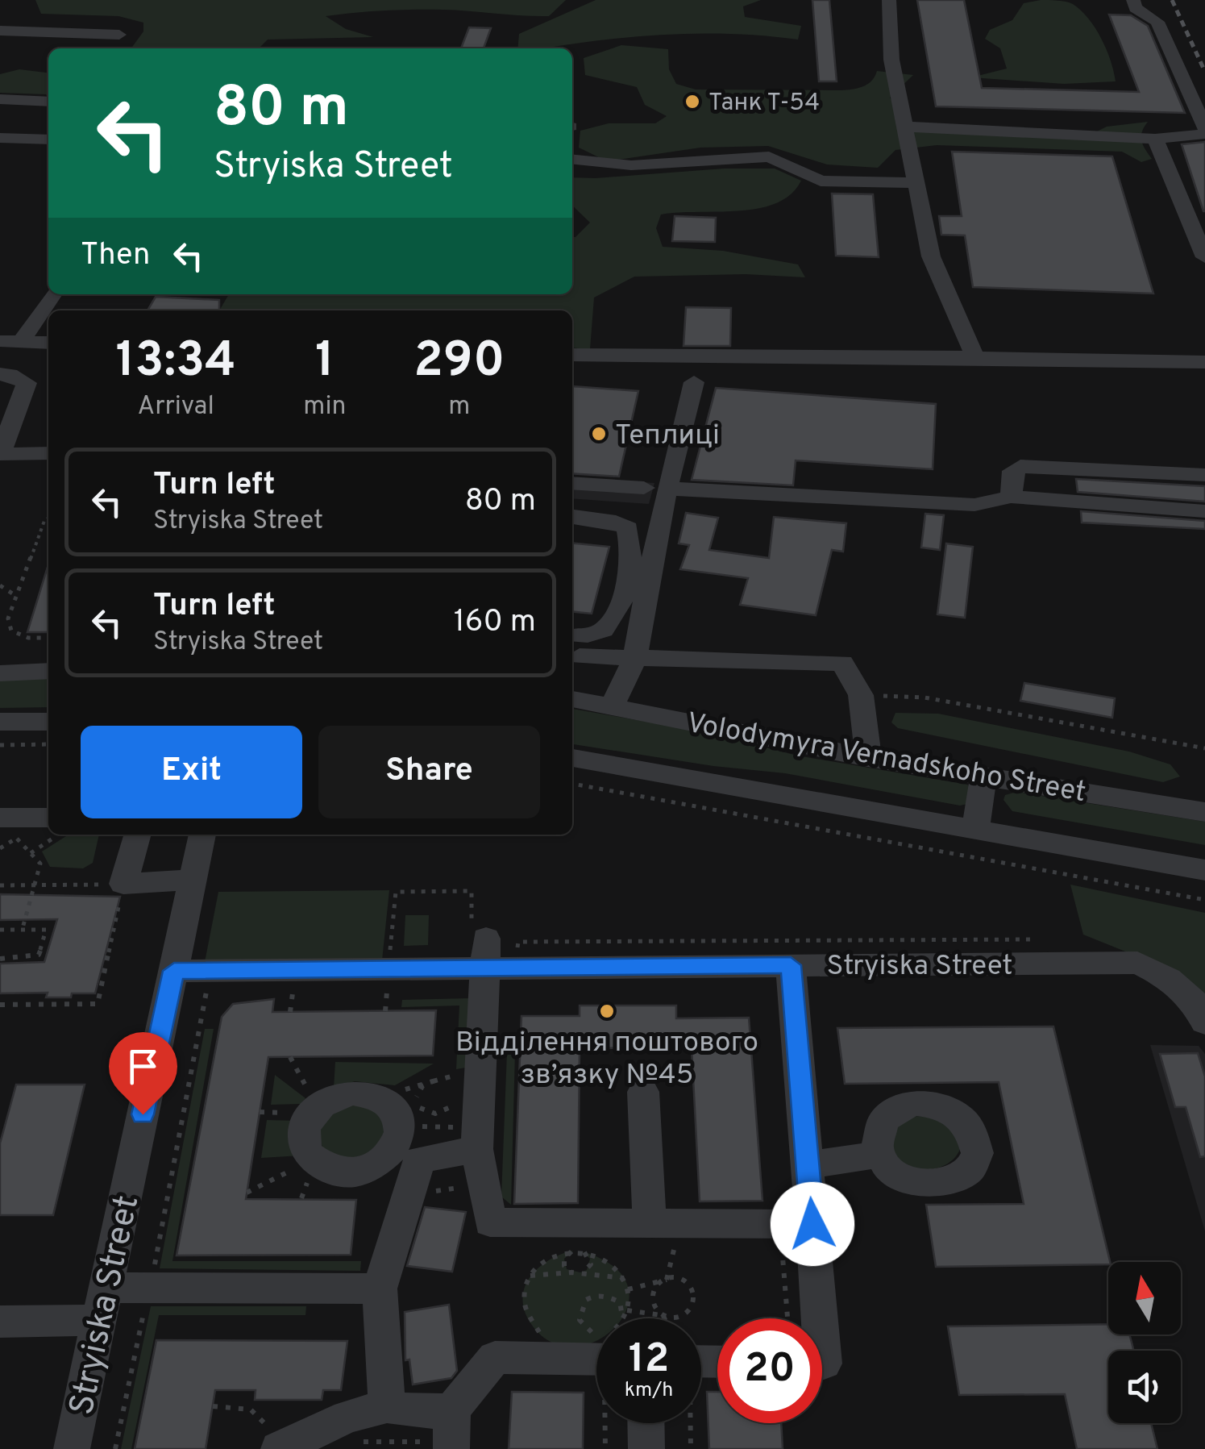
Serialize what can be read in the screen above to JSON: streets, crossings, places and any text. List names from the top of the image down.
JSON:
{
  "streets": {
    "street": ["Volodymyra Vernadskoho Street", "Stryiska Street"]
  },
  "places": ["Танк Т-54", "Теплиці", "Відділення поштового зв’язку №45"],
  "north": "top",
  "page": {
    "turn": ["80 m", "Stryiska Street"],
    "then": "Then",
    "eta": [
      "13:34",
      "Arrival",
      "1",
      "min",
      "290",
      "m"
    ],
    "list": [
      {
        "name": "Turn left",
        "note": "Stryiska Street",
        "value": "80 m"
      },
      {
        "name": "Turn left",
        "note": "Stryiska Street",
        "value": "160 m"
      }
    ],
    "buttons": ["Exit", "Share"],
    "speed": "12 km/h",
    "limit": "20"
  }
}
